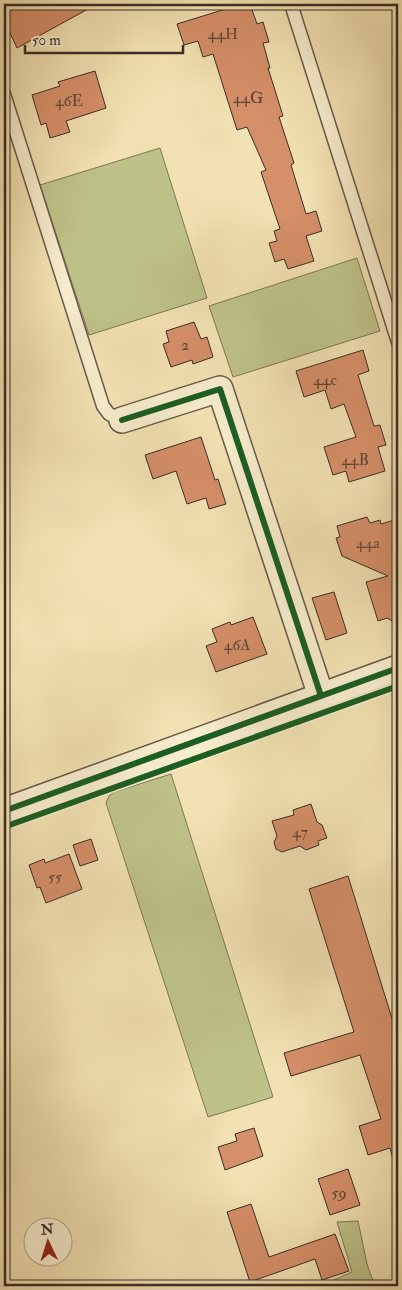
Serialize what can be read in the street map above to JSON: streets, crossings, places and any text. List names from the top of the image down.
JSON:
{
  "house_numbers": [
    "44H",
    "44G",
    "46E",
    "2",
    "44c",
    "44B",
    "44a",
    "46A",
    "47",
    "55",
    "59"
  ],
  "scale_bar": "50 m",
  "north": "top"
}
